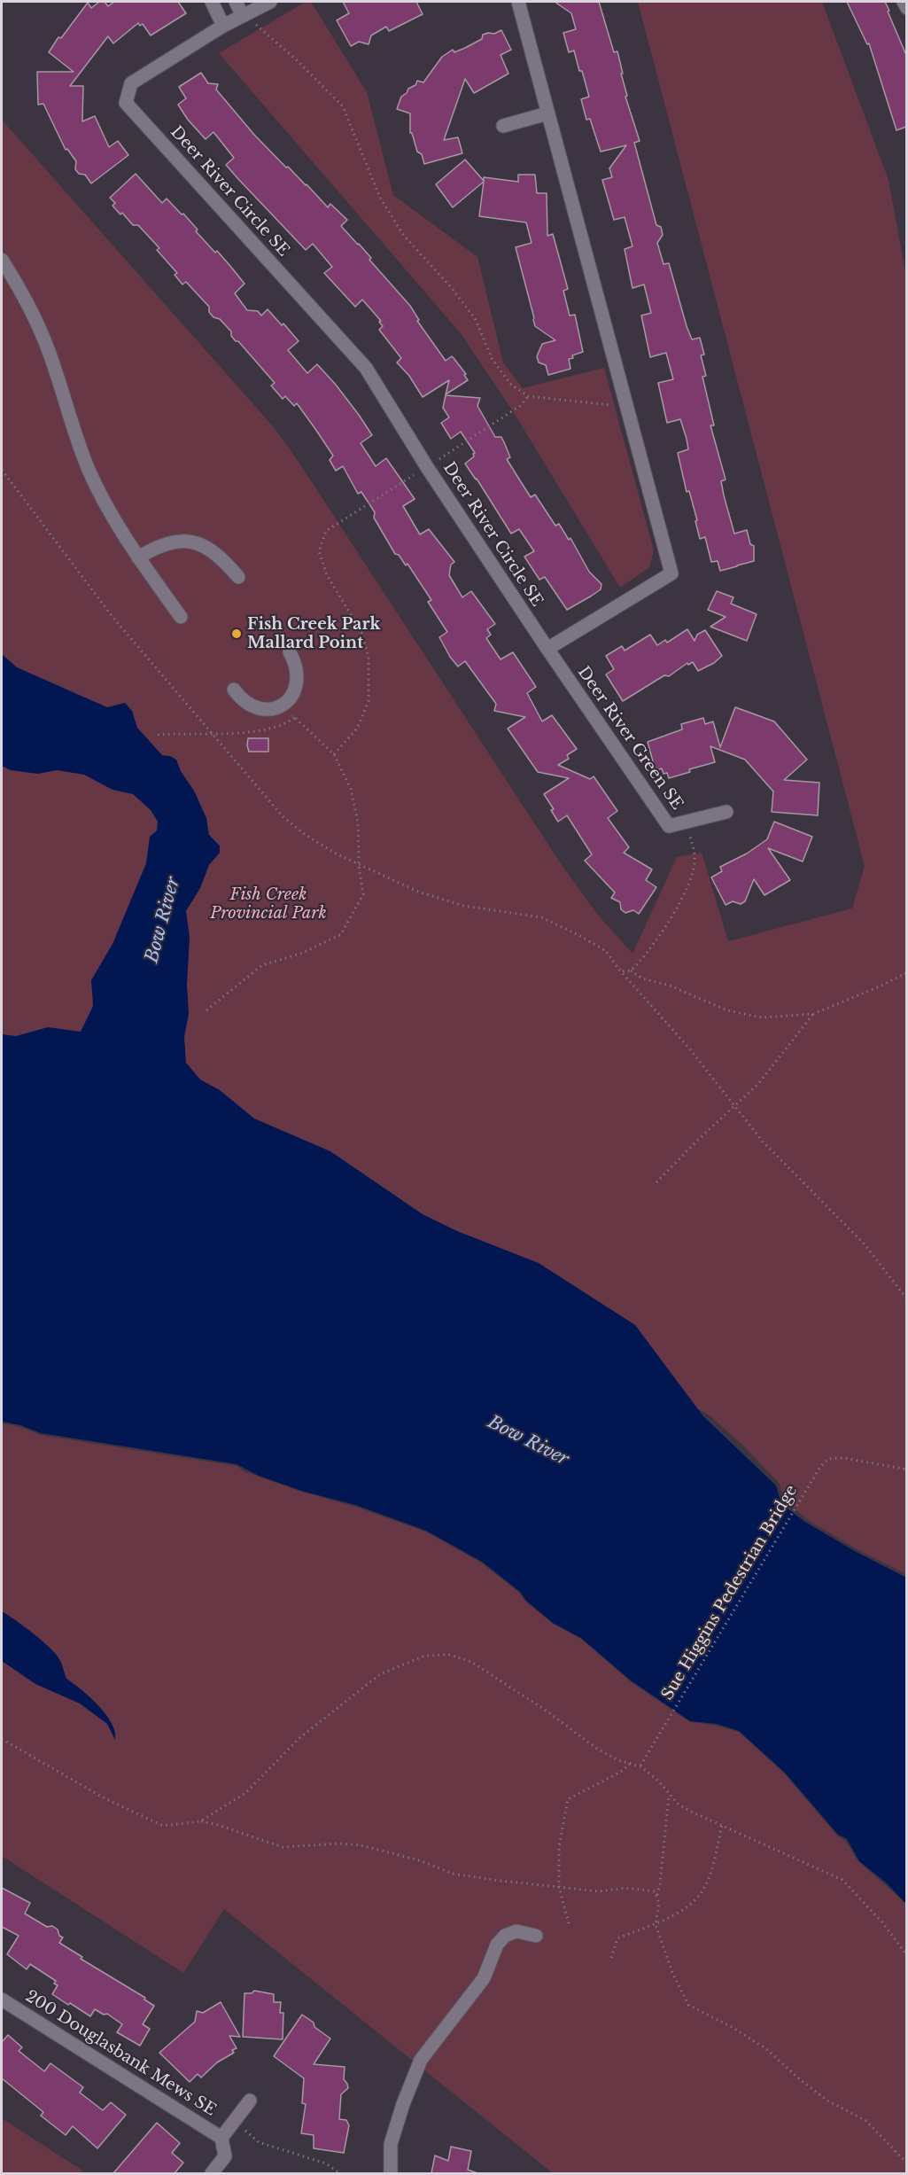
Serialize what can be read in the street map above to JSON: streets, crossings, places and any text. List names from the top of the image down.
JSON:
{
  "streets": {
    "street": ["Deer River Circle SE", "Deer River Green SE", "200 Douglasbank Mews SE"],
    "path": ["Sue Higgins Pedestrian Bridge"]
  },
  "crossings": [
    ["Deer River Circle SE", "Deer River Green SE"]
  ],
  "water": ["Bow River"],
  "parks": ["Fish Creek Provincial Park"],
  "places": ["Fish Creek Park Mallard Point"]
}
